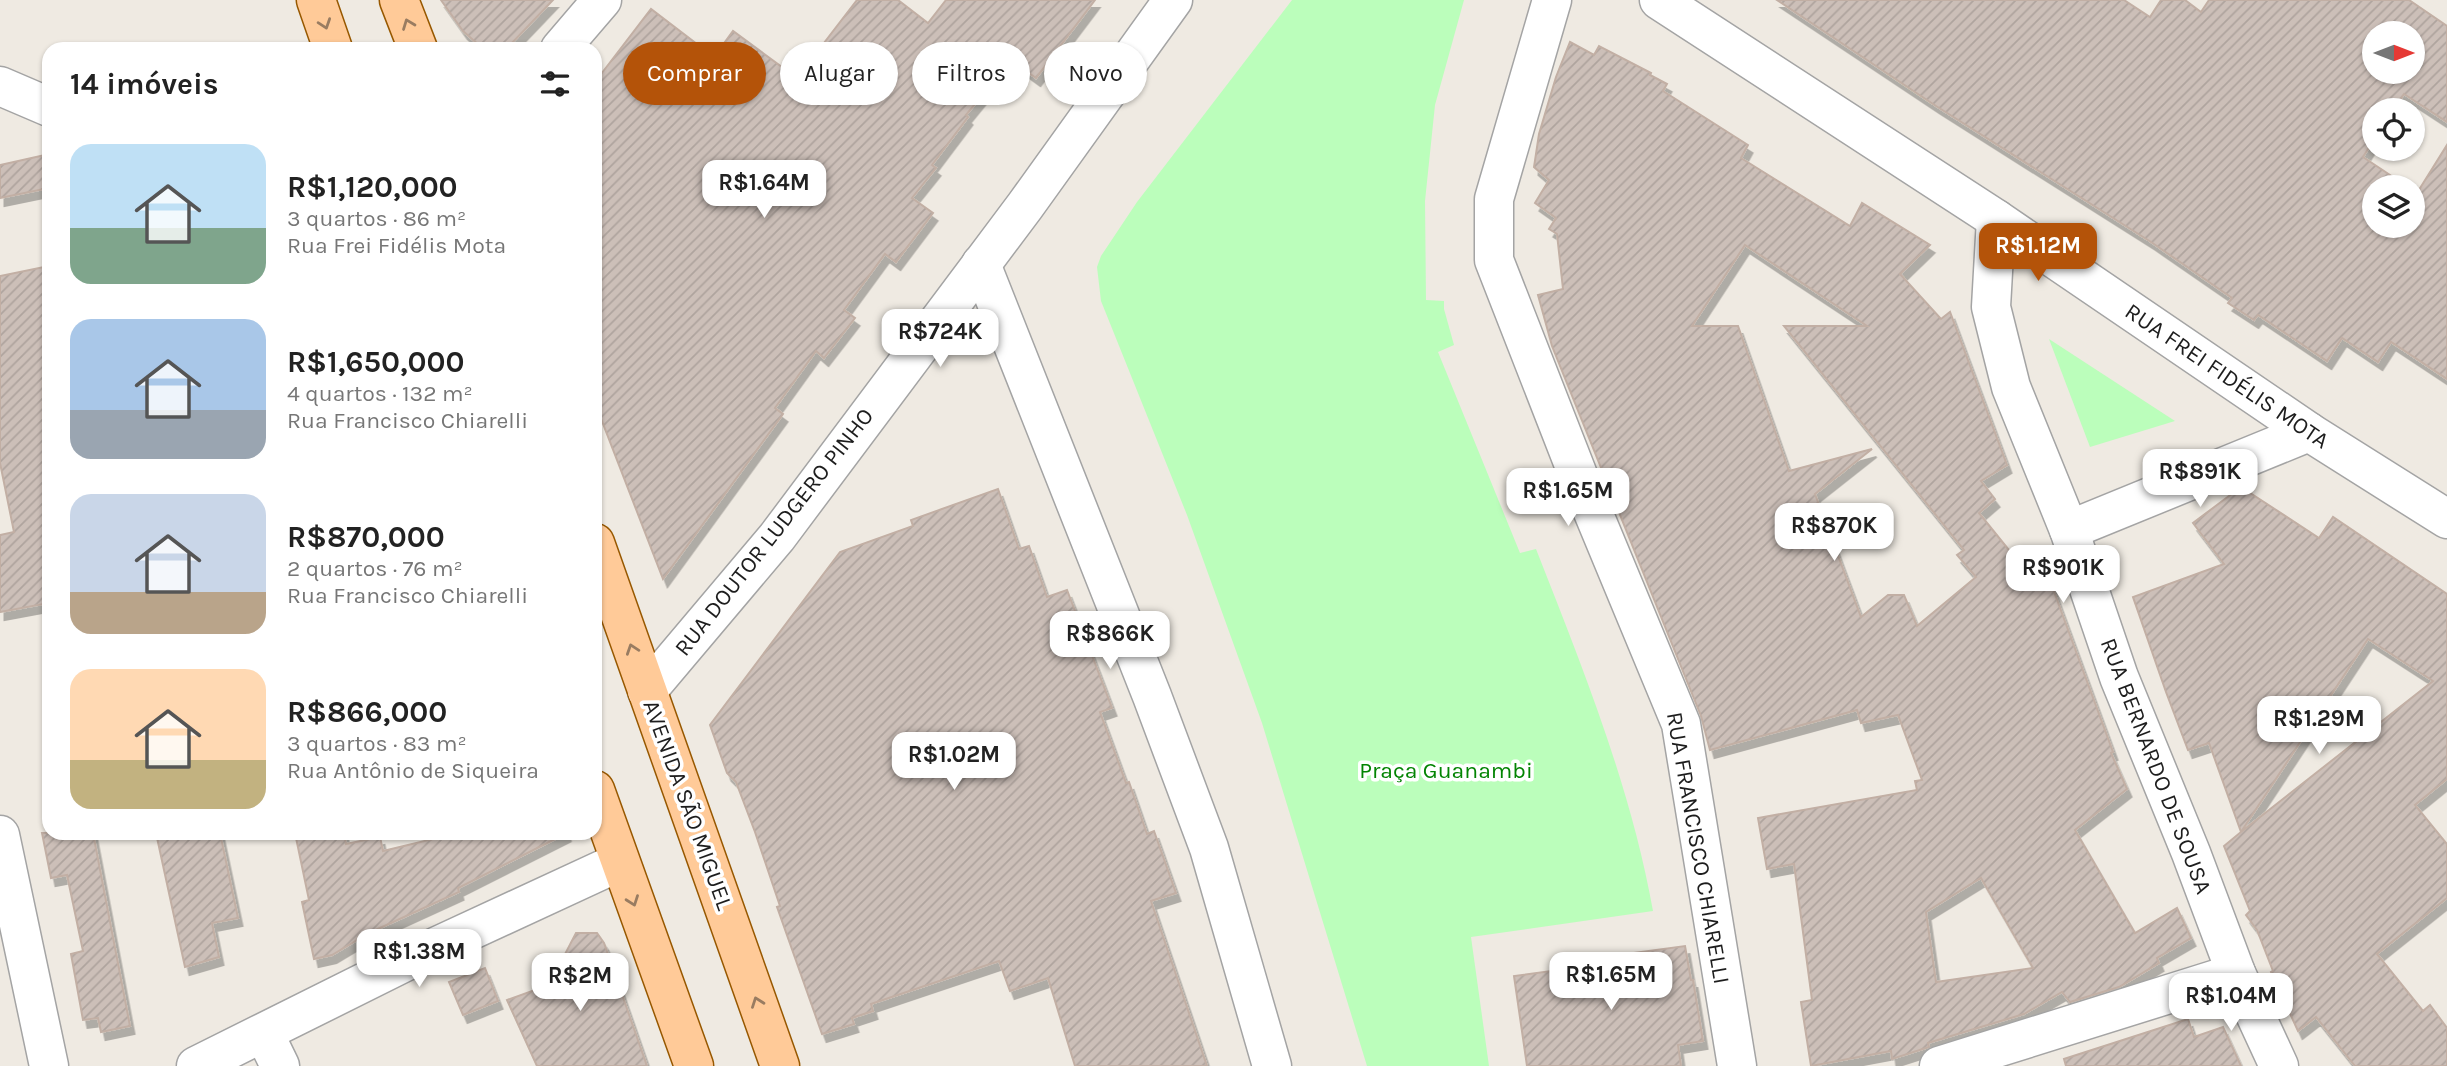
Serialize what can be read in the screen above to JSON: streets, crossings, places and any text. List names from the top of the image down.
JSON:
{
  "streets": {
    "main road": ["AVENIDA SÃO MIGUEL"],
    "street": [
      "RUA FREI FIDÉLIS MOTA",
      "RUA DOUTOR LUDGERO PINHO",
      "RUA BERNARDO DE SOUSA",
      "RUA FRANCISCO CHIARELLI"
    ]
  },
  "crossings": [
    ["RUA FREI FIDÉLIS MOTA", "RUA BERNARDO DE SOUSA"],
    ["RUA DOUTOR LUDGERO PINHO", "AVENIDA SÃO MIGUEL"]
  ],
  "parks": ["Praça Guanambi"],
  "north": "right",
  "page": {
    "chip": [
      "Comprar",
      "Alugar",
      "Filtros",
      "Novo"
    ],
    "heading": "14 imóveis",
    "list": [
      {
        "name": "R$1,120,000",
        "note": "3 quartos · 86 m² · Rua Frei Fidélis Mota"
      },
      {
        "name": "R$1,650,000",
        "note": "4 quartos · 132 m² · Rua Francisco Chiarelli"
      },
      {
        "name": "R$870,000",
        "note": "2 quartos · 76 m² · Rua Francisco Chiarelli"
      },
      {
        "name": "R$866,000",
        "note": "3 quartos · 83 m² · Rua Antônio de Siqueira"
      }
    ],
    "price": [
      "R$1.64M",
      "R$1.12M",
      "R$724K",
      "R$891K",
      "R$1.65M",
      "R$870K",
      "R$901K",
      "R$866K",
      "R$1.29M",
      "R$1.02M",
      "R$1.38M",
      "R$1.65M",
      "R$2M",
      "R$1.04M"
    ]
  }
}
